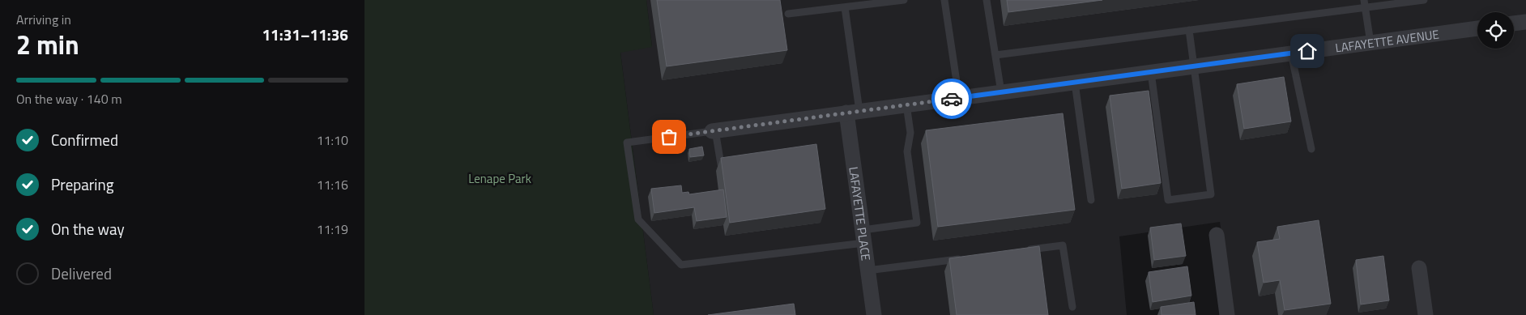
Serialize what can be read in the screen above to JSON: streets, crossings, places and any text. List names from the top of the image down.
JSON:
{
  "streets": {
    "street": ["LAFAYETTE AVENUE", "LAFAYETTE PLACE"]
  },
  "crossings": [
    ["LAFAYETTE AVENUE", "LAFAYETTE PLACE"]
  ],
  "parks": ["Lenape Park"],
  "page": {
    "heading": ["2 min", "Arriving in", "11:31–11:36"],
    "bar": "On the way · 140 m",
    "list": [
      ["Confirmed", "11:10"],
      ["Preparing", "11:16"],
      ["On the way", "11:19"],
      "Delivered"
    ]
  }
}
